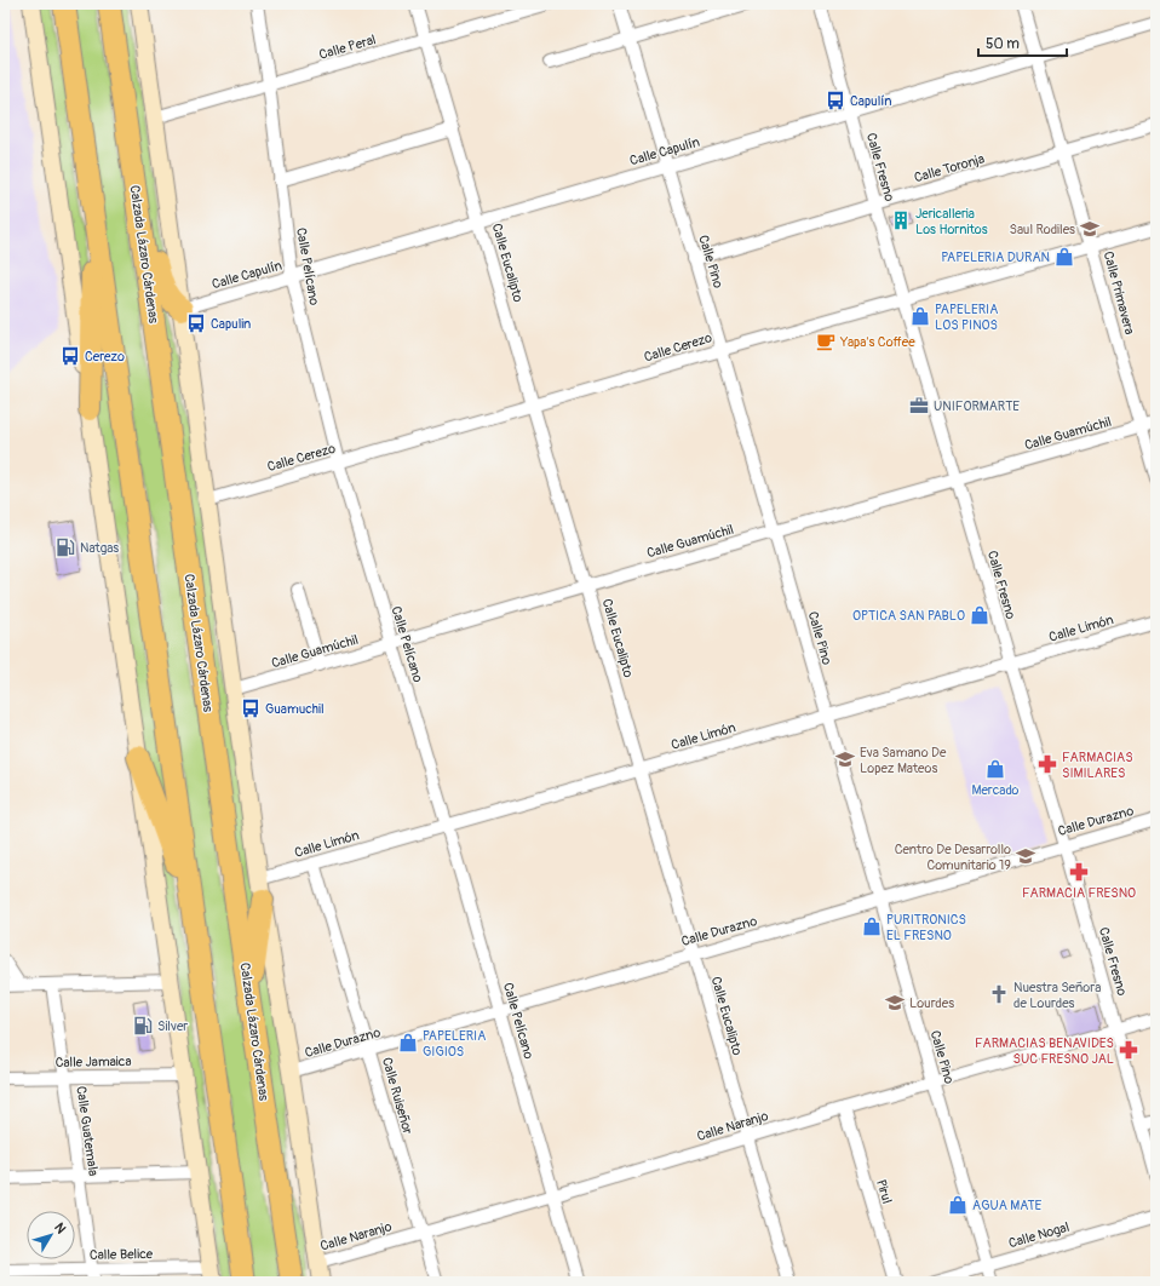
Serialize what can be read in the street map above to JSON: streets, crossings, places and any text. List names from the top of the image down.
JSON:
{
  "streets": {
    "highway": ["Calzada Lázaro Cárdenas"],
    "street": [
      "Calle Peral",
      "Calle Capulín",
      "Calle Fresno",
      "Calle Toronja",
      "Calle Pino",
      "Calle Eucalipto",
      "Calle Pelícano",
      "Calle Primavera",
      "Calle Cerezo",
      "Calle Guamúchil",
      "Calle Limón",
      "Calle Durazno",
      "Calle Jamaica",
      "Calle Ruiseñor",
      "Calle Naranjo",
      "Calle Guatemala",
      "Pirul",
      "Calle Nogal",
      "Calle Belice"
    ]
  },
  "crossings": [
    ["Calle Peral", "Calzada Lázaro Cárdenas"],
    ["Calle Peral", "Calle Eucalipto"],
    ["Calle Peral", "Calle Pelícano"],
    ["Calle Capulín", "Calle Fresno"],
    ["Calle Capulín", "Calzada Lázaro Cárdenas"],
    ["Calle Capulín", "Calle Pino"],
    ["Calle Capulín", "Calle Eucalipto"],
    ["Calle Capulín", "Calle Pelícano"],
    ["Calle Capulín", "Calle Primavera"],
    ["Calle Fresno", "Calle Toronja"],
    ["Calle Fresno", "Calle Cerezo"],
    ["Calle Fresno", "Calle Guamúchil"],
    ["Calle Fresno", "Calle Limón"],
    ["Calle Fresno", "Calle Durazno"],
    ["Calle Fresno", "Calle Naranjo"],
    ["Calle Toronja", "Calle Pino"],
    ["Calle Toronja", "Calle Primavera"],
    ["Calzada Lázaro Cárdenas", "Calle Cerezo"],
    ["Calzada Lázaro Cárdenas", "Calle Guamúchil"],
    ["Calzada Lázaro Cárdenas", "Calle Limón"],
    ["Calzada Lázaro Cárdenas", "Calle Durazno"],
    ["Calzada Lázaro Cárdenas", "Calle Naranjo"],
    ["Calle Pino", "Calle Cerezo"],
    ["Calle Pino", "Calle Guamúchil"],
    ["Calle Pino", "Calle Limón"],
    ["Calle Pino", "Calle Durazno"],
    ["Calle Pino", "Calle Naranjo"],
    ["Calle Pino", "Calle Nogal"],
    ["Calle Eucalipto", "Calle Cerezo"],
    ["Calle Eucalipto", "Calle Guamúchil"],
    ["Calle Eucalipto", "Calle Limón"],
    ["Calle Eucalipto", "Calle Durazno"],
    ["Calle Eucalipto", "Calle Naranjo"],
    ["Calle Pelícano", "Calle Cerezo"],
    ["Calle Pelícano", "Calle Guamúchil"],
    ["Calle Pelícano", "Calle Limón"],
    ["Calle Pelícano", "Calle Durazno"],
    ["Calle Pelícano", "Calle Naranjo"],
    ["Calle Primavera", "Calle Cerezo"],
    ["Calle Primavera", "Calle Guamúchil"],
    ["Calle Limón", "Calle Ruiseñor"],
    ["Calle Durazno", "Calle Ruiseñor"],
    ["Calle Jamaica", "Calle Guatemala"],
    ["Calle Ruiseñor", "Calle Naranjo"],
    ["Calle Naranjo", "Pirul"],
    ["Calle Guatemala", "Calle Belice"]
  ],
  "places": {
    "bus stop": [
      "Capulín",
      "Capulin",
      "Cerezo",
      "Guamuchil"
    ],
    "building": ["Jericalleria Los Hornitos"],
    "school or university": [
      "Saul Rodiles",
      "Eva Samano De Lopez Mateos",
      "Centro De Desarrollo Comunitario 19",
      "Lourdes"
    ],
    "shop": [
      "PAPELERIA DURAN",
      "PAPELERIA LOS PINOS",
      "OPTICA SAN PABLO",
      "Mercado",
      "PURITRONICS EL FRESNO",
      "PAPELERIA GIGIOS",
      "AGUA MATE"
    ],
    "cafe": ["Yapa's Coffee"],
    "office": ["UNIFORMARTE"],
    "fuel station": ["Natgas", "Silver"],
    "pharmacy": ["FARMACIAS SIMILARES", "FARMACIA FRESNO", "FARMACIAS BENAVIDES SUC FRESNO JAL"],
    "church": ["Nuestra Señora de Lourdes"]
  },
  "scale_bar": "50 m",
  "north": "top right"
}
